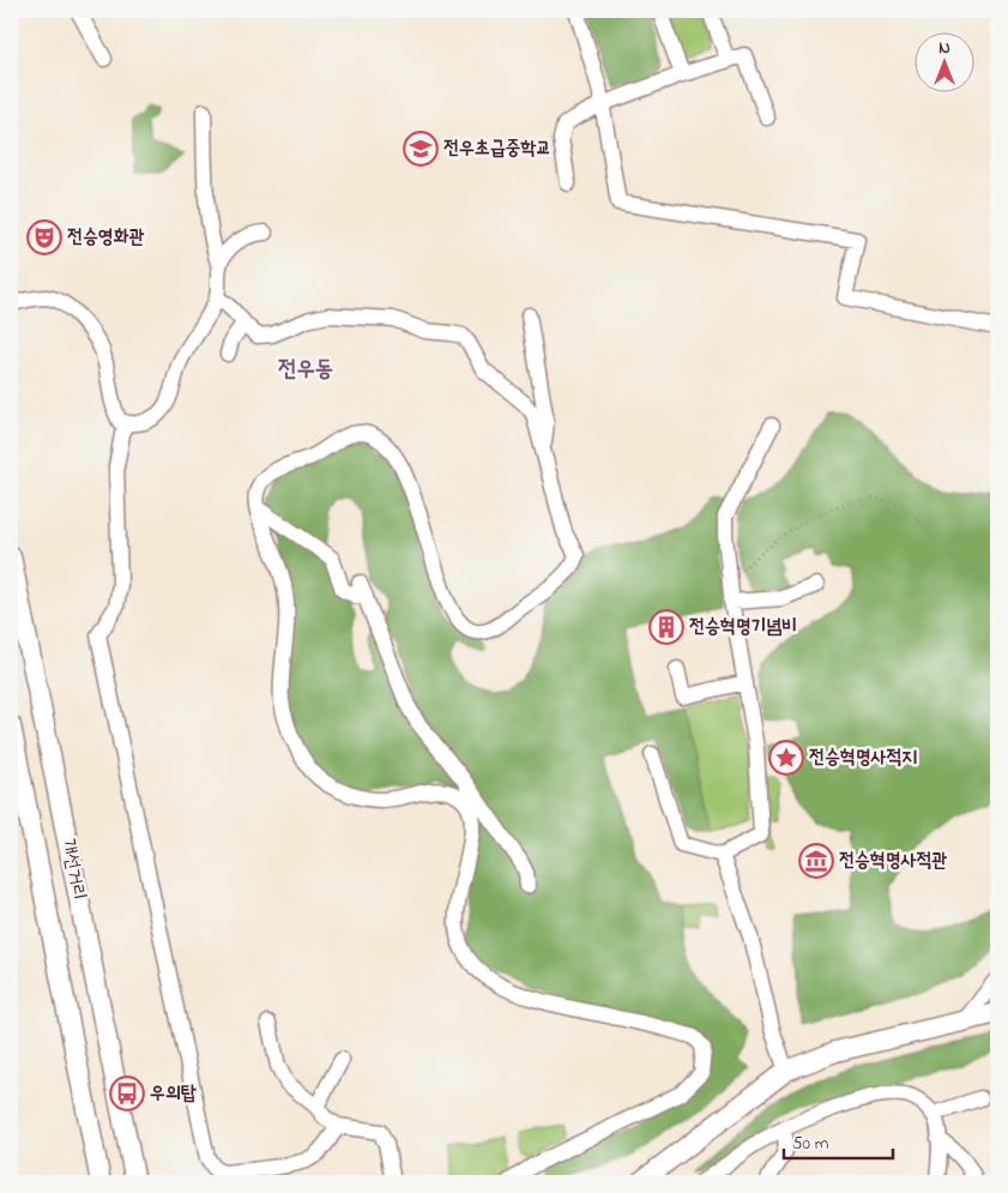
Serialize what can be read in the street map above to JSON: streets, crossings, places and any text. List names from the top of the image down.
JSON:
{
  "streets": {
    "main road": ["개선거리"]
  },
  "districts": ["전우동"],
  "places": {
    "school or university": ["전우초급중학교"],
    "theatre": ["전승영화관"],
    "building": ["전승혁명기념비"],
    "place": ["전승혁명사적지"],
    "museum": ["전승혁명사적관"],
    "bus stop": ["우의탑"]
  },
  "scale_bar": "50 m",
  "north": "top"
}
